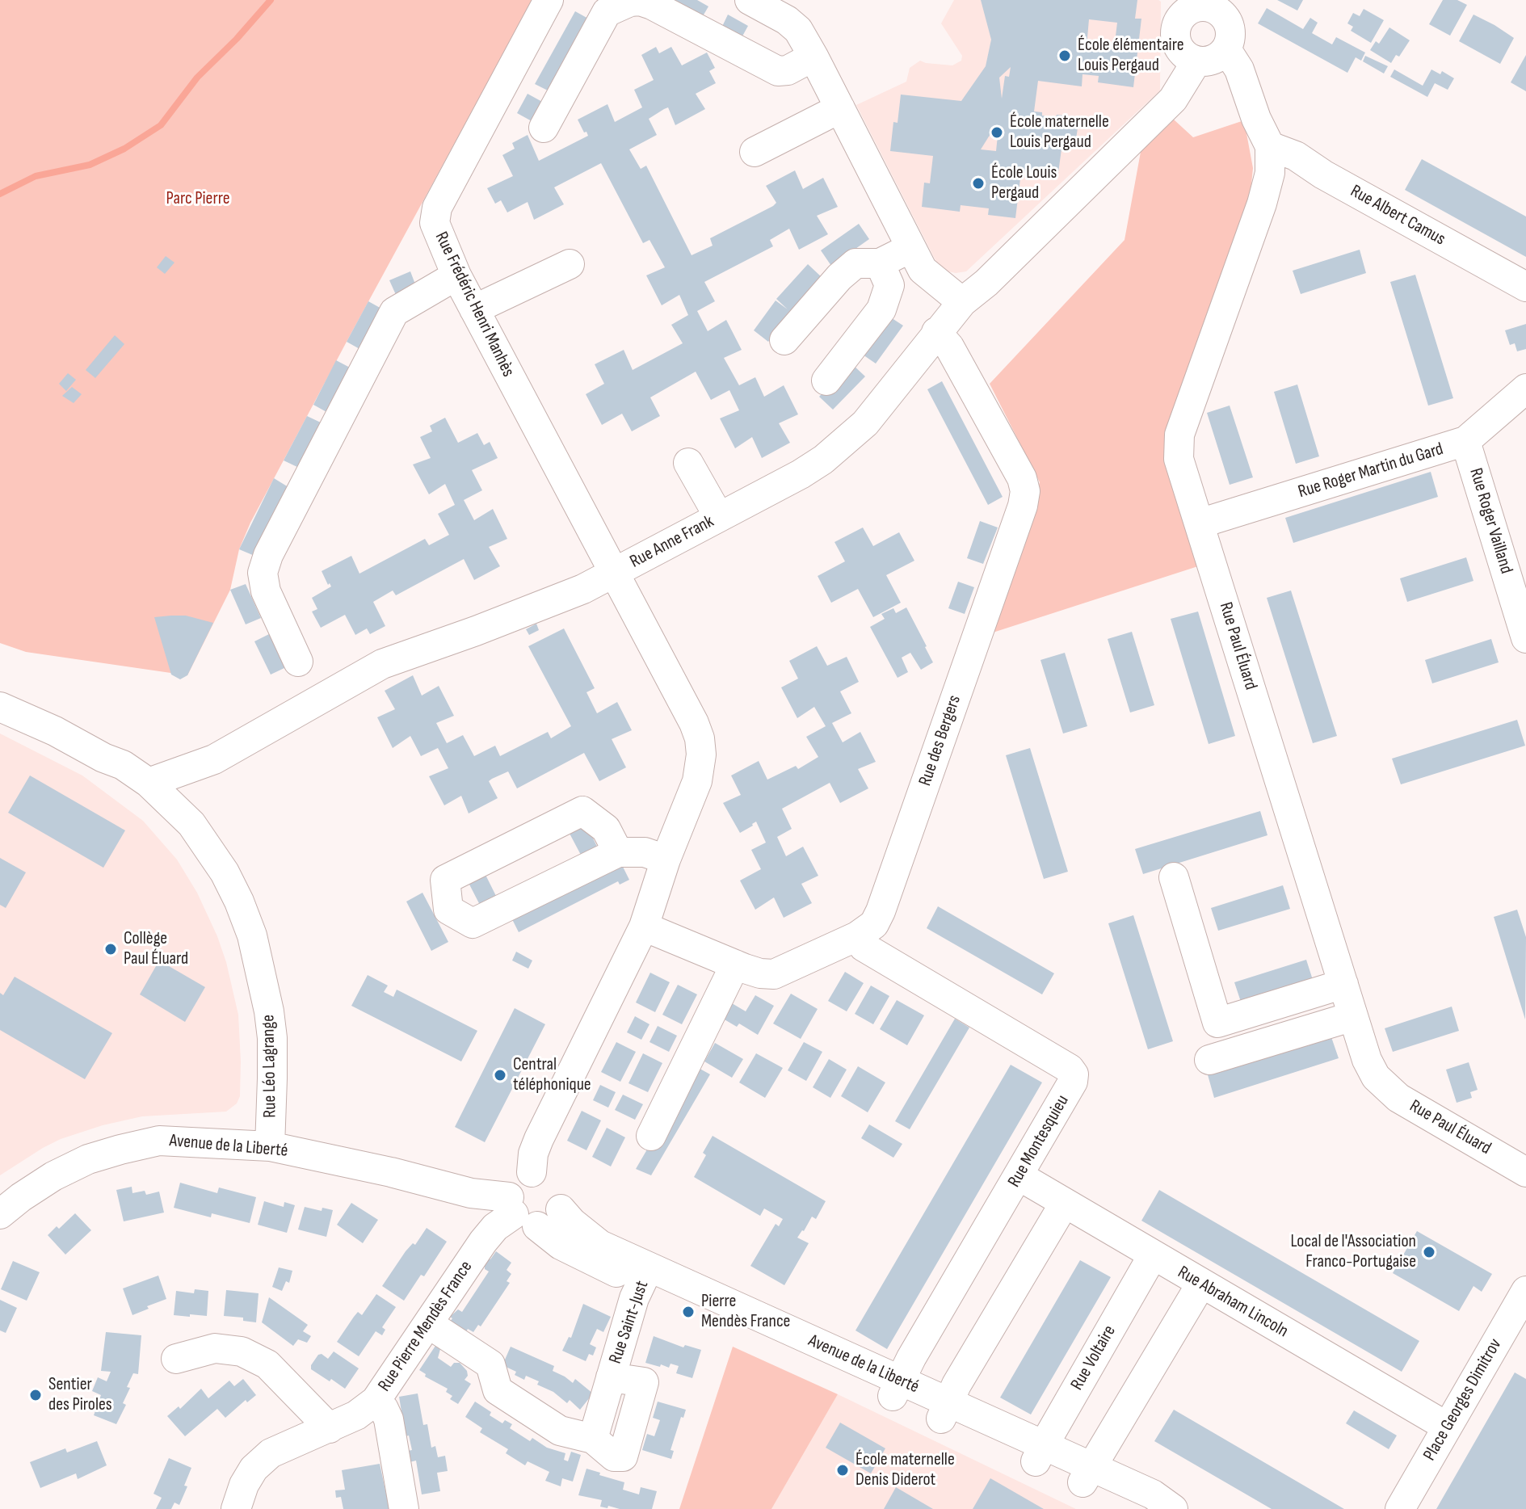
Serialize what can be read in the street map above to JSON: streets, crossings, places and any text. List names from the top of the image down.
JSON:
{
  "streets": {
    "street": [
      "Rue Albert Camus",
      "Rue Frédéric Henri Manhès",
      "Rue Roger Martin du Gard",
      "Rue Roger Vailland",
      "Rue Anne Frank",
      "Rue Paul Éluard",
      "Rue des Bergers",
      "Rue Léo Lagrange",
      "Rue Montesquieu",
      "Avenue de la Liberté",
      "Rue Abraham Lincoln",
      "Rue Saint-Just",
      "Rue Pierre Mendès France",
      "Rue Voltaire",
      "Place Georges Dimitrov"
    ]
  },
  "crossings": [
    ["Rue Albert Camus", "Rue Paul Éluard"],
    ["Rue Frédéric Henri Manhès", "Rue Anne Frank"],
    ["Rue Roger Martin du Gard", "Rue Roger Vailland"],
    ["Rue Roger Martin du Gard", "Rue Paul Éluard"],
    ["Rue Anne Frank", "Rue Paul Éluard"],
    ["Rue Anne Frank", "Rue des Bergers"],
    ["Rue Anne Frank", "Avenue de la Liberté"],
    ["Rue Anne Frank", "Rue Pierre Mendès France"],
    ["Rue des Bergers", "Rue Montesquieu"],
    ["Rue Léo Lagrange", "Avenue de la Liberté"],
    ["Rue Montesquieu", "Avenue de la Liberté"],
    ["Rue Montesquieu", "Rue Abraham Lincoln"],
    ["Avenue de la Liberté", "Rue Saint-Just"],
    ["Avenue de la Liberté", "Rue Pierre Mendès France"],
    ["Avenue de la Liberté", "Rue Voltaire"],
    ["Rue Abraham Lincoln", "Rue Voltaire"],
    ["Rue Abraham Lincoln", "Place Georges Dimitrov"],
    ["Rue Saint-Just", "Rue Pierre Mendès France"]
  ],
  "parks": ["Parc Pierre"],
  "places": [
    "École élémentaire Louis Pergaud",
    "École maternelle Louis Pergaud",
    "École Louis Pergaud",
    "Collège Paul Éluard",
    "Central téléphonique",
    "Local de l'Association Franco-Portugaise",
    "Pierre Mendès France",
    "Sentier des Piroles",
    "École maternelle Denis Diderot"
  ]
}
